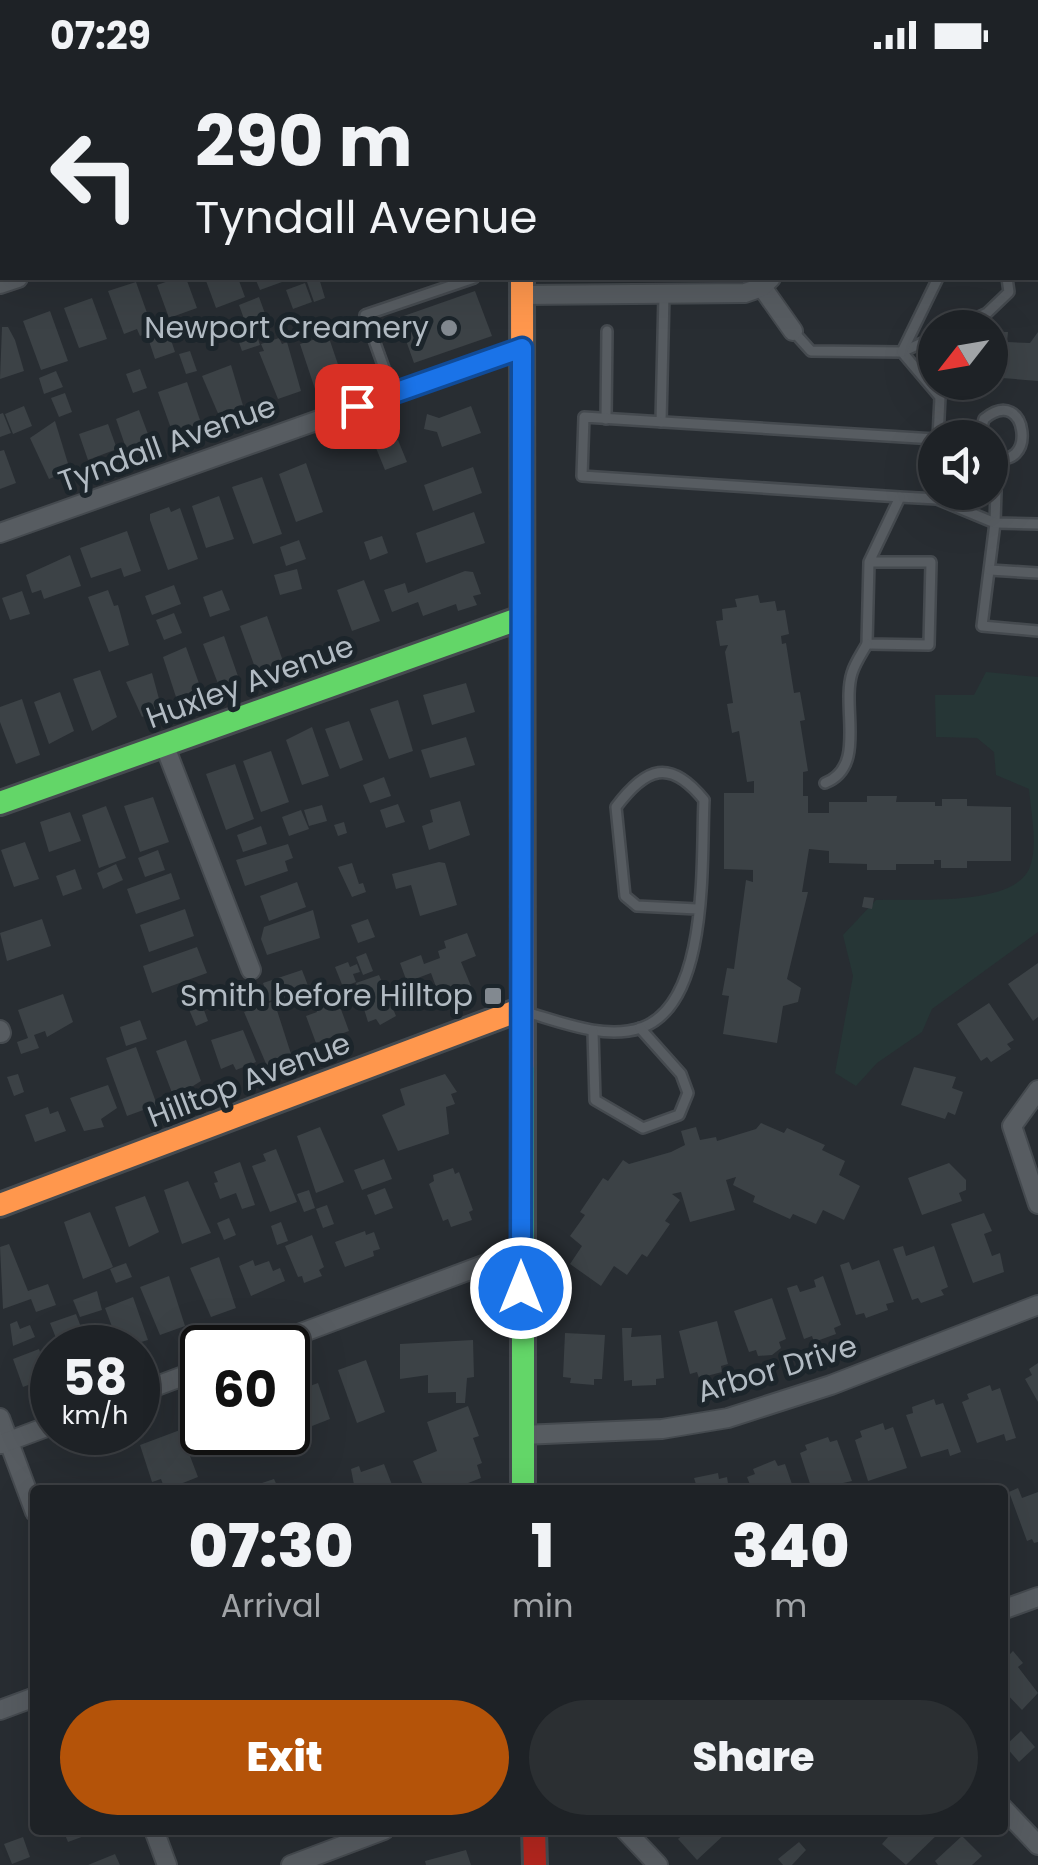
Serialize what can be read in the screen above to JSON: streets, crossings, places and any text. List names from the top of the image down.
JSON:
{
  "streets": {
    "main road": ["Huxley Avenue", "Hilltop Avenue"],
    "street": ["Tyndall Avenue", "Arbor Drive"]
  },
  "places": {
    "other": ["Newport Creamery"],
    "transit": ["Smith before Hilltop"]
  },
  "north": "bottom left",
  "page": {
    "status": "07:29",
    "turn": ["290 m", "Tyndall Avenue"],
    "speed": "58 km/h",
    "limit": "60",
    "eta": [
      "07:30",
      "Arrival",
      "1",
      "min",
      "340",
      "m"
    ],
    "buttons": ["Exit", "Share"]
  }
}
